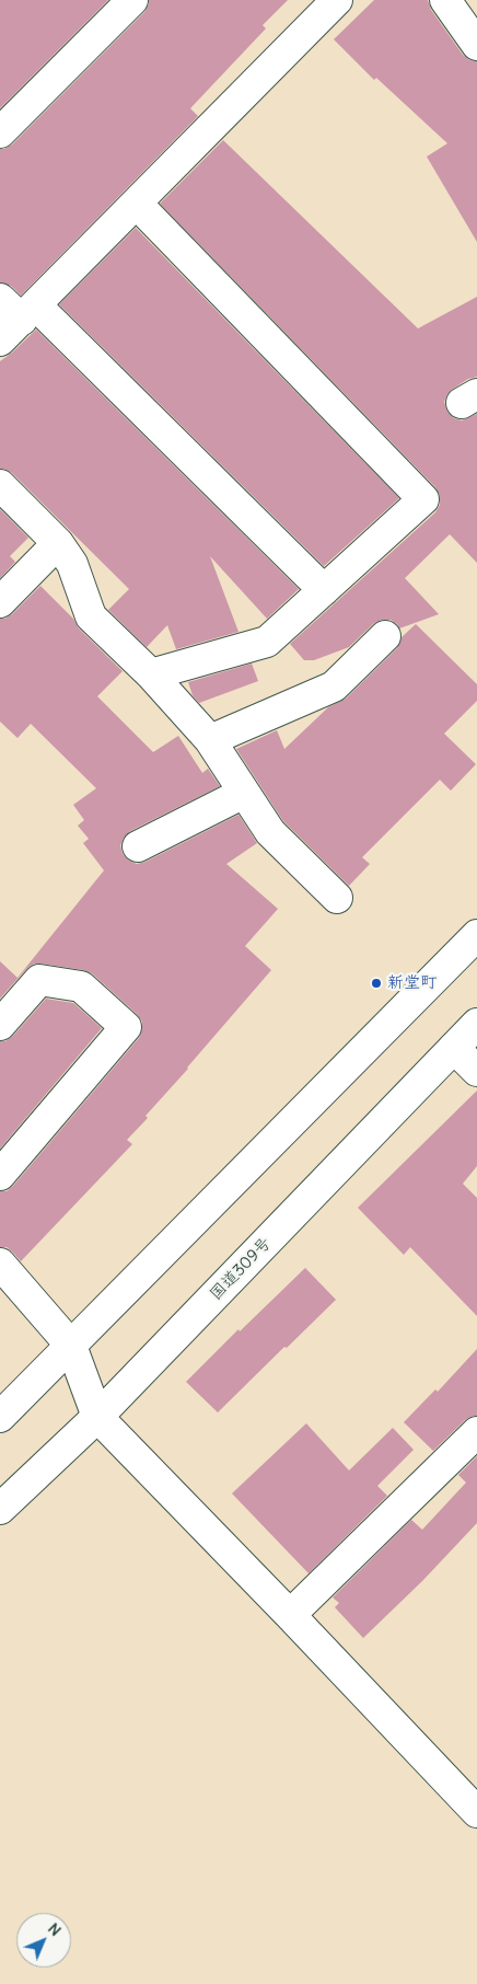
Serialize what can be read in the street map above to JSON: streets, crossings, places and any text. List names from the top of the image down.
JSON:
{
  "streets": {
    "main road": ["国道309号"]
  },
  "places": ["新堂町"],
  "north": "top right"
}
